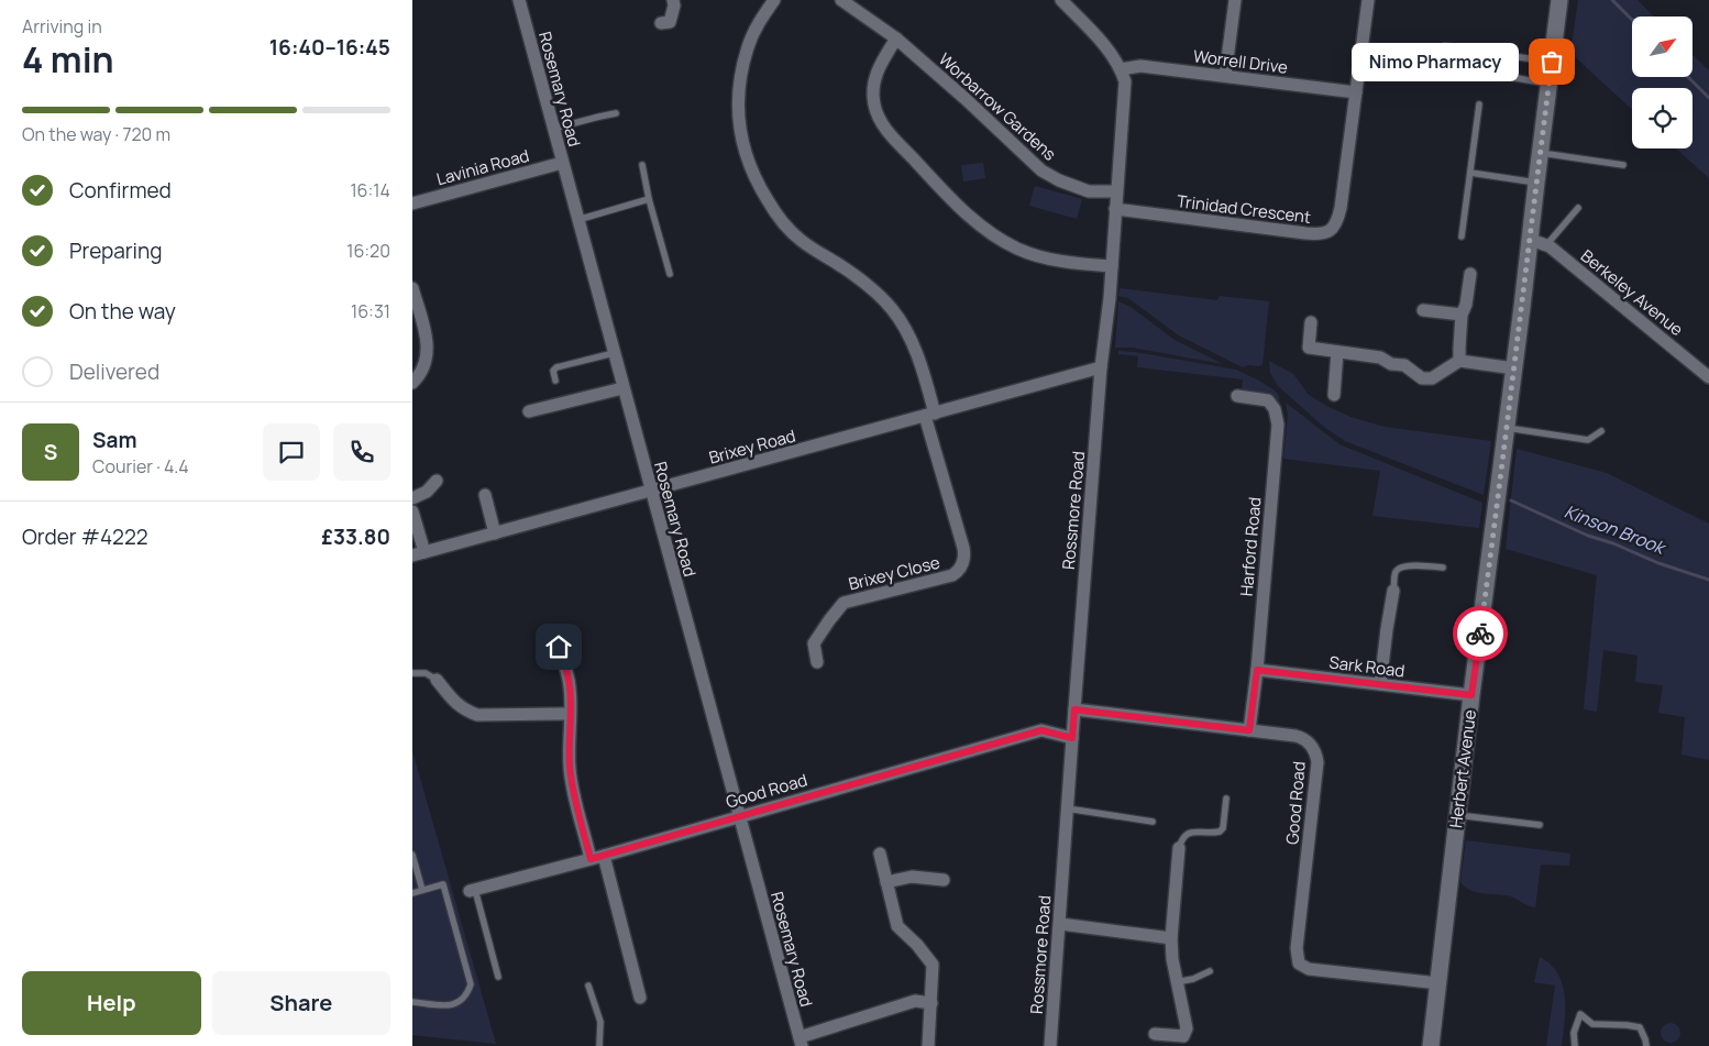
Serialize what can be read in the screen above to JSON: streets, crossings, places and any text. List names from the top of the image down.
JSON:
{
  "streets": {
    "street": [
      "Worrell Drive",
      "Rosemary Road",
      "Worbarrow Gardens",
      "Lavinia Road",
      "Trinidad Crescent",
      "Berkeley Avenue",
      "Brixey Road",
      "Rossmore Road",
      "Harford Road",
      "Brixey Close",
      "Sark Road",
      "Herbert Avenue",
      "Good Road"
    ]
  },
  "crossings": [
    ["Worrell Drive", "Trinidad Crescent"],
    ["Worrell Drive", "Rossmore Road"],
    ["Rosemary Road", "Lavinia Road"],
    ["Rosemary Road", "Brixey Road"],
    ["Rosemary Road", "Good Road"],
    ["Worbarrow Gardens", "Rossmore Road"],
    ["Trinidad Crescent", "Rossmore Road"],
    ["Berkeley Avenue", "Herbert Avenue"],
    ["Brixey Road", "Rossmore Road"],
    ["Brixey Road", "Brixey Close"],
    ["Rossmore Road", "Good Road"],
    ["Harford Road", "Sark Road"],
    ["Harford Road", "Good Road"],
    ["Sark Road", "Herbert Avenue"],
    ["Herbert Avenue", "Good Road"]
  ],
  "water": ["Kinson Brook"],
  "places": ["Nimo Pharmacy"],
  "north": "top right",
  "page": {
    "heading": ["4 min", "Arriving in", "16:40–16:45"],
    "panel": [
      "Sam",
      "Courier · 4.4",
      "Order #4222",
      "£33.80"
    ],
    "bubble": "Nimo Pharmacy",
    "bar": "On the way · 720 m",
    "list": [
      ["Confirmed", "16:14"],
      ["Preparing", "16:20"],
      ["On the way", "16:31"],
      "Delivered"
    ],
    "round": "S",
    "buttons": ["Help", "Share"]
  }
}
